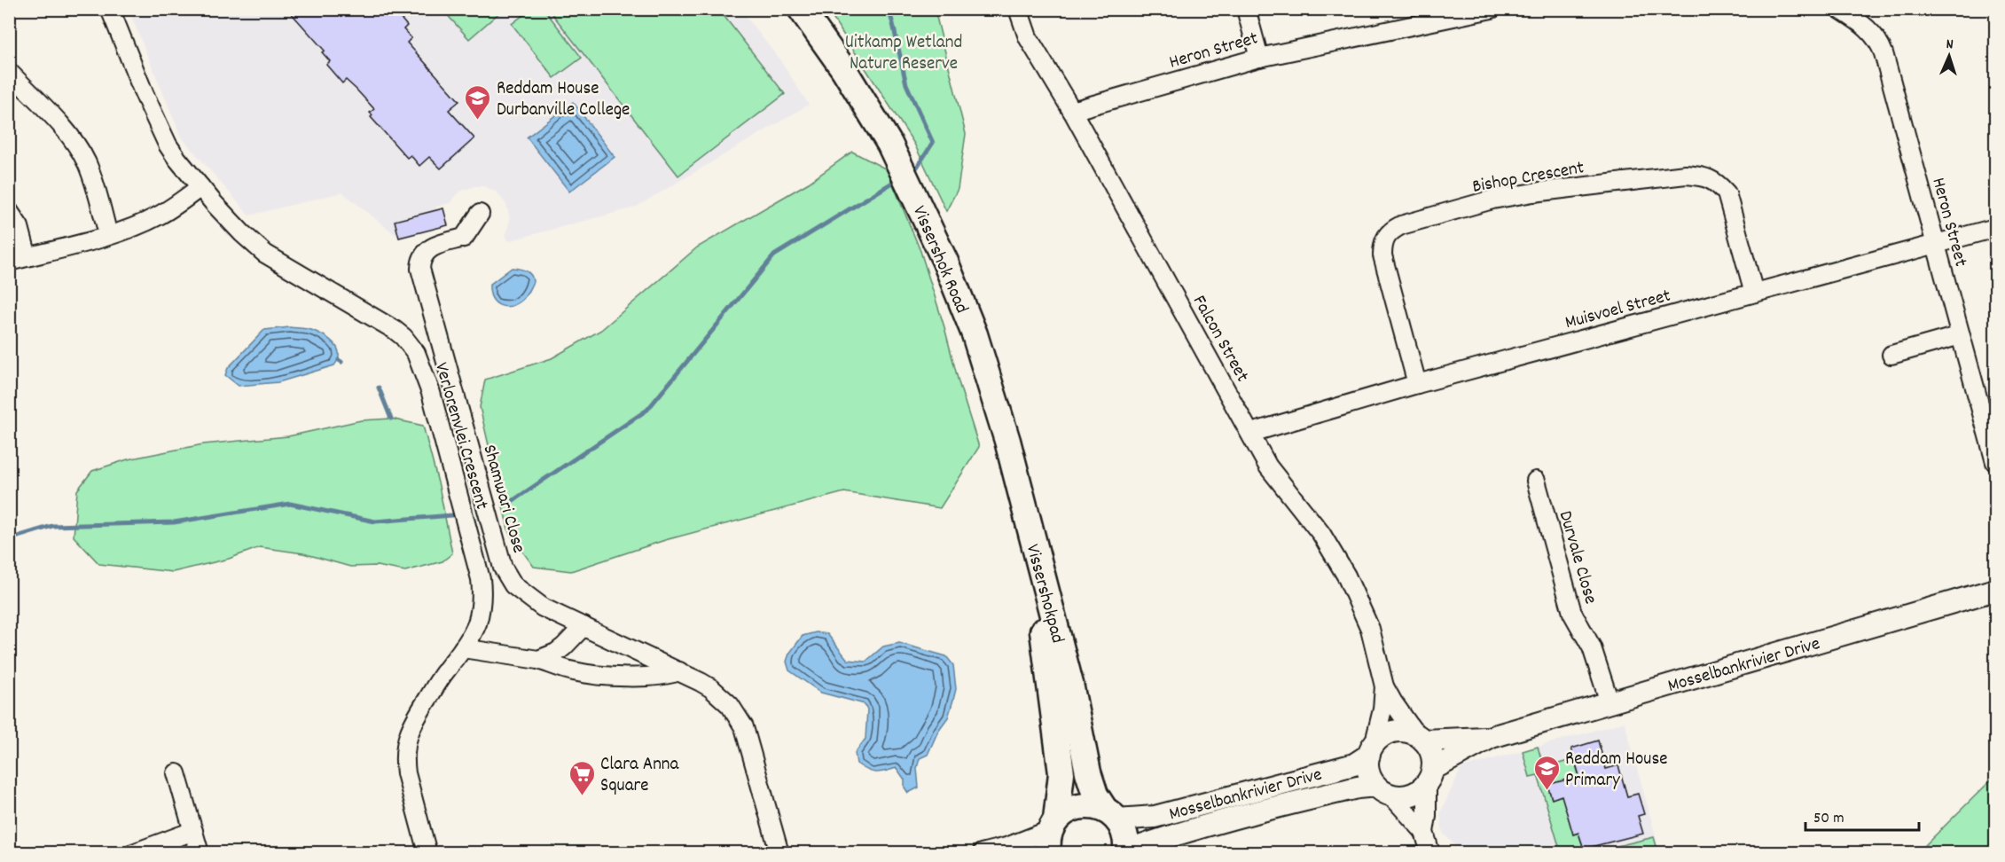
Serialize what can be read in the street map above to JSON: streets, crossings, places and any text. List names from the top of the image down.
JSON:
{
  "streets": {
    "main road": ["Vissershok Road", "Vissershokpad"],
    "street": [
      "Heron Street",
      "Bishop Crescent",
      "Muisvoel Street",
      "Falcon Street",
      "Verlorenvlei Crescent",
      "Shamwari Close",
      "Durvale Close",
      "Mosselbankrivier Drive"
    ]
  },
  "crossings": [
    ["Heron Street", "Muisvoel Street"],
    ["Heron Street", "Falcon Street"],
    ["Bishop Crescent", "Muisvoel Street"],
    ["Vissershok Road", "Vissershokpad"],
    ["Muisvoel Street", "Falcon Street"],
    ["Falcon Street", "Mosselbankrivier Drive"],
    ["Durvale Close", "Mosselbankrivier Drive"],
    ["Vissershokpad", "Mosselbankrivier Drive"]
  ],
  "parks": ["Uitkamp Wetland Nature Reserve"],
  "places": {
    "school or university": ["Reddam House Durbanville College", "Reddam House Primary"],
    "supermarket": ["Clara Anna Square"]
  },
  "scale_bar": "50 m",
  "north": "top"
}
